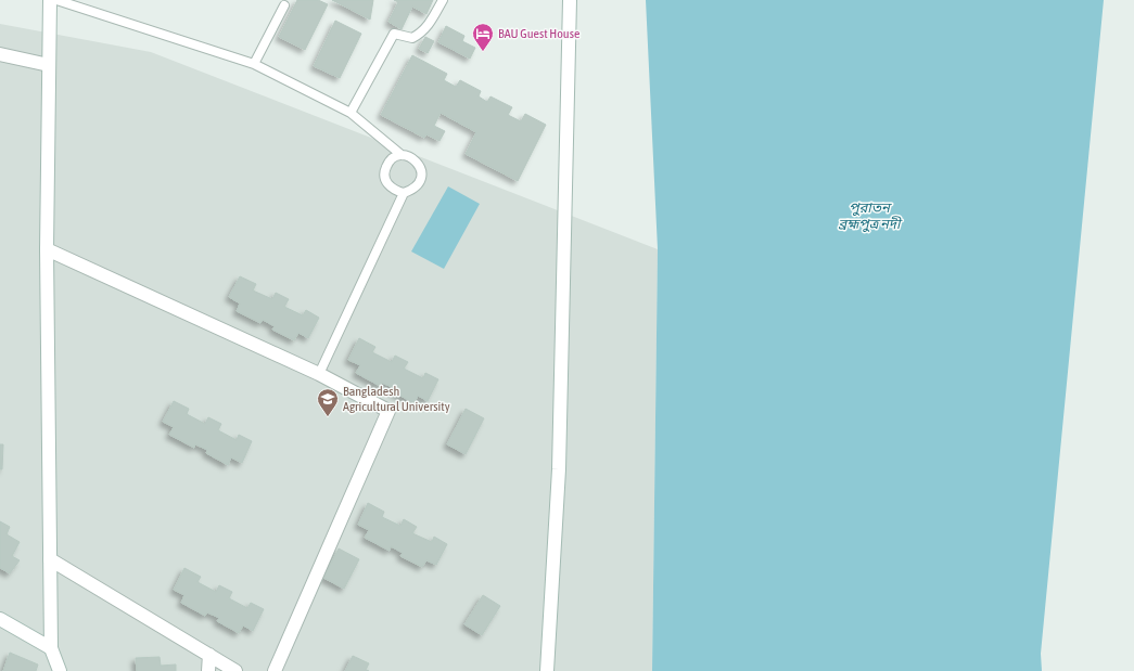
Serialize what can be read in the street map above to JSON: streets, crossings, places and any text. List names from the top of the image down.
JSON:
{
  "water": ["পুরাতন ব্রহ্মপুত্র নদী"],
  "places": {
    "hotel": ["BAU Guest House"],
    "school or university": ["Bangladesh Agricultural University"]
  }
}
